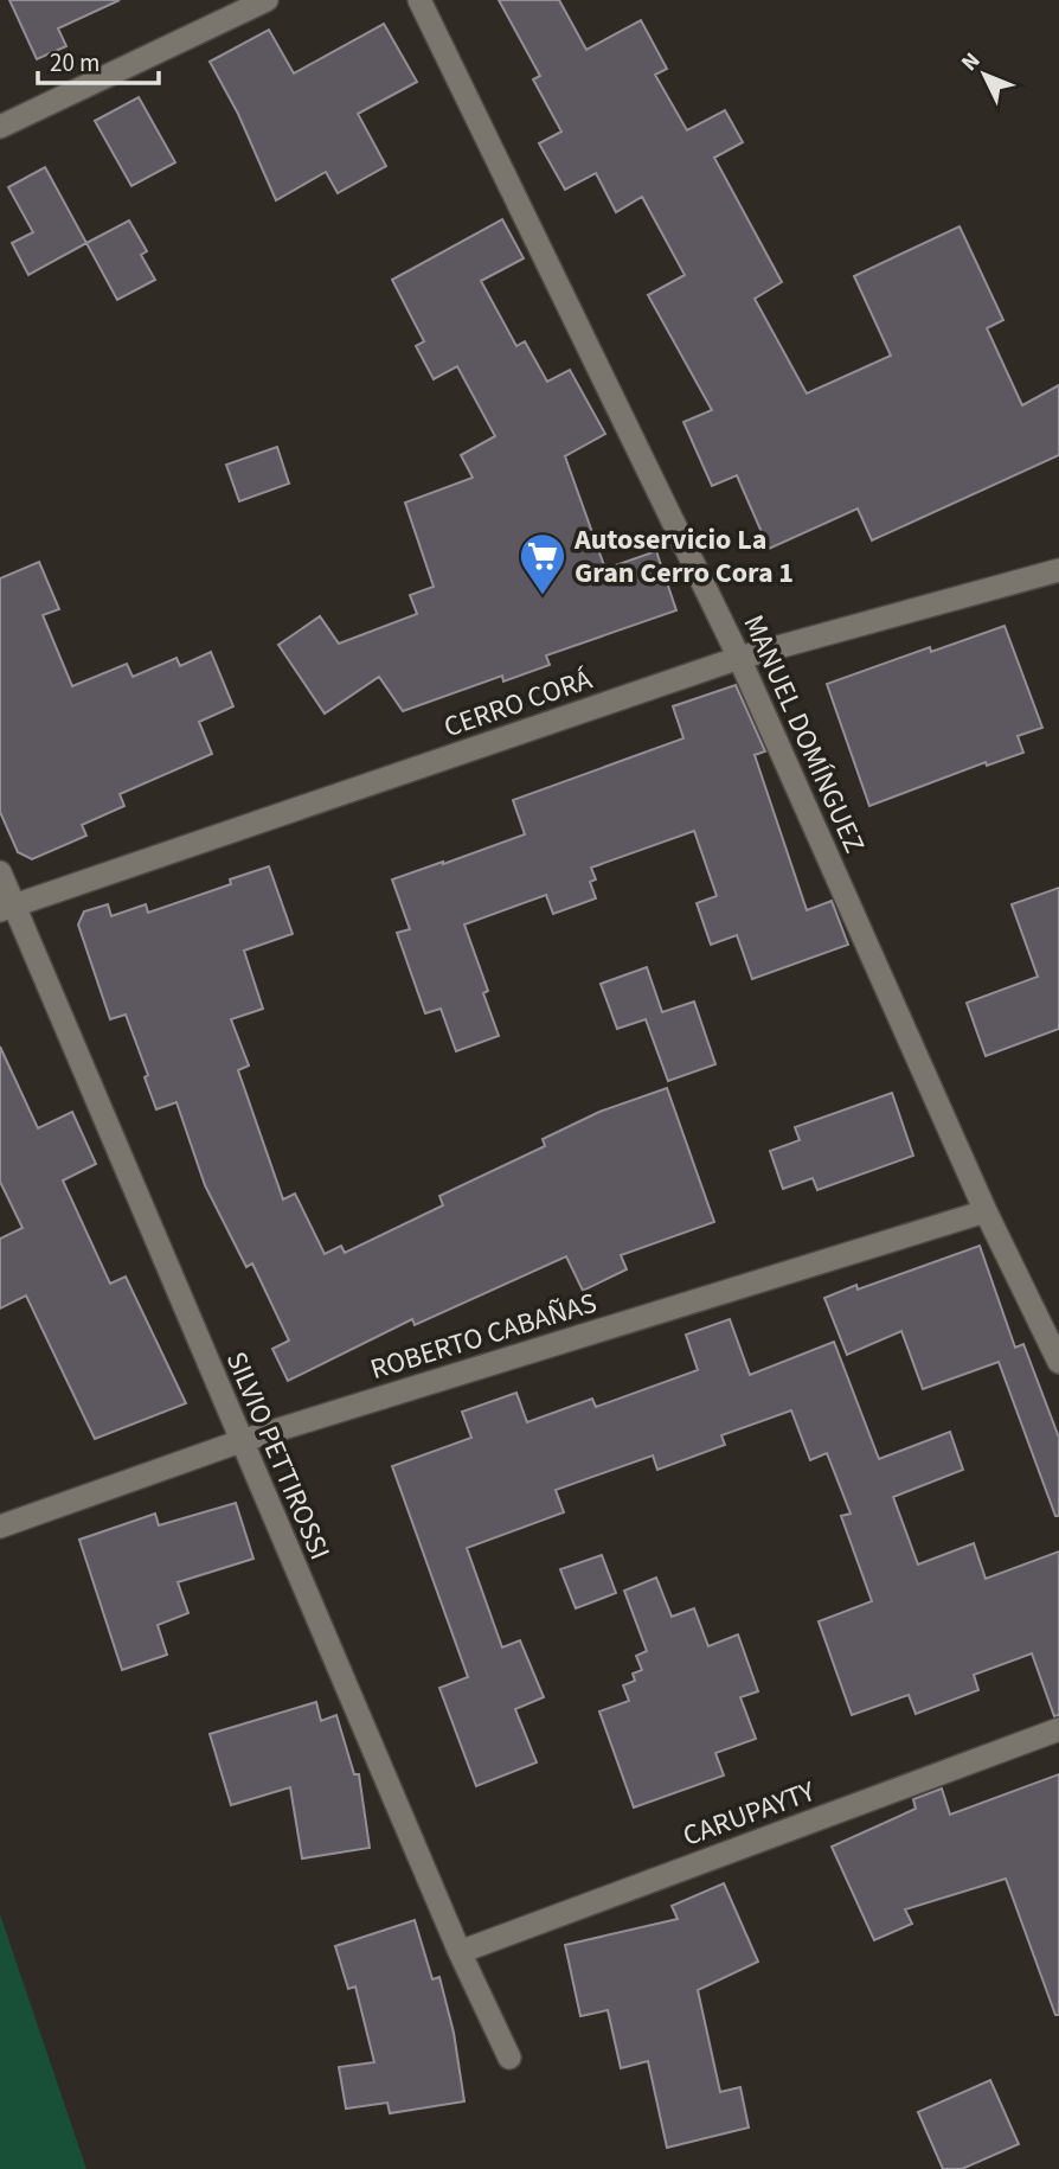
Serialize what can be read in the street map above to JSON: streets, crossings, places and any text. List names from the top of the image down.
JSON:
{
  "streets": {
    "street": [
      "CERRO CORÁ",
      "MANUEL DOMÍNGUEZ",
      "ROBERTO CABAÑAS",
      "SILVIO PETTIROSSI",
      "CARUPAYTY"
    ]
  },
  "crossings": [
    ["CERRO CORÁ", "MANUEL DOMÍNGUEZ"],
    ["CERRO CORÁ", "SILVIO PETTIROSSI"],
    ["MANUEL DOMÍNGUEZ", "ROBERTO CABAÑAS"],
    ["ROBERTO CABAÑAS", "SILVIO PETTIROSSI"],
    ["SILVIO PETTIROSSI", "CARUPAYTY"]
  ],
  "places": {
    "supermarket": ["Autoservicio La Gran Cerro Cora 1"]
  },
  "scale_bar": "20 m",
  "north": "top left"
}
